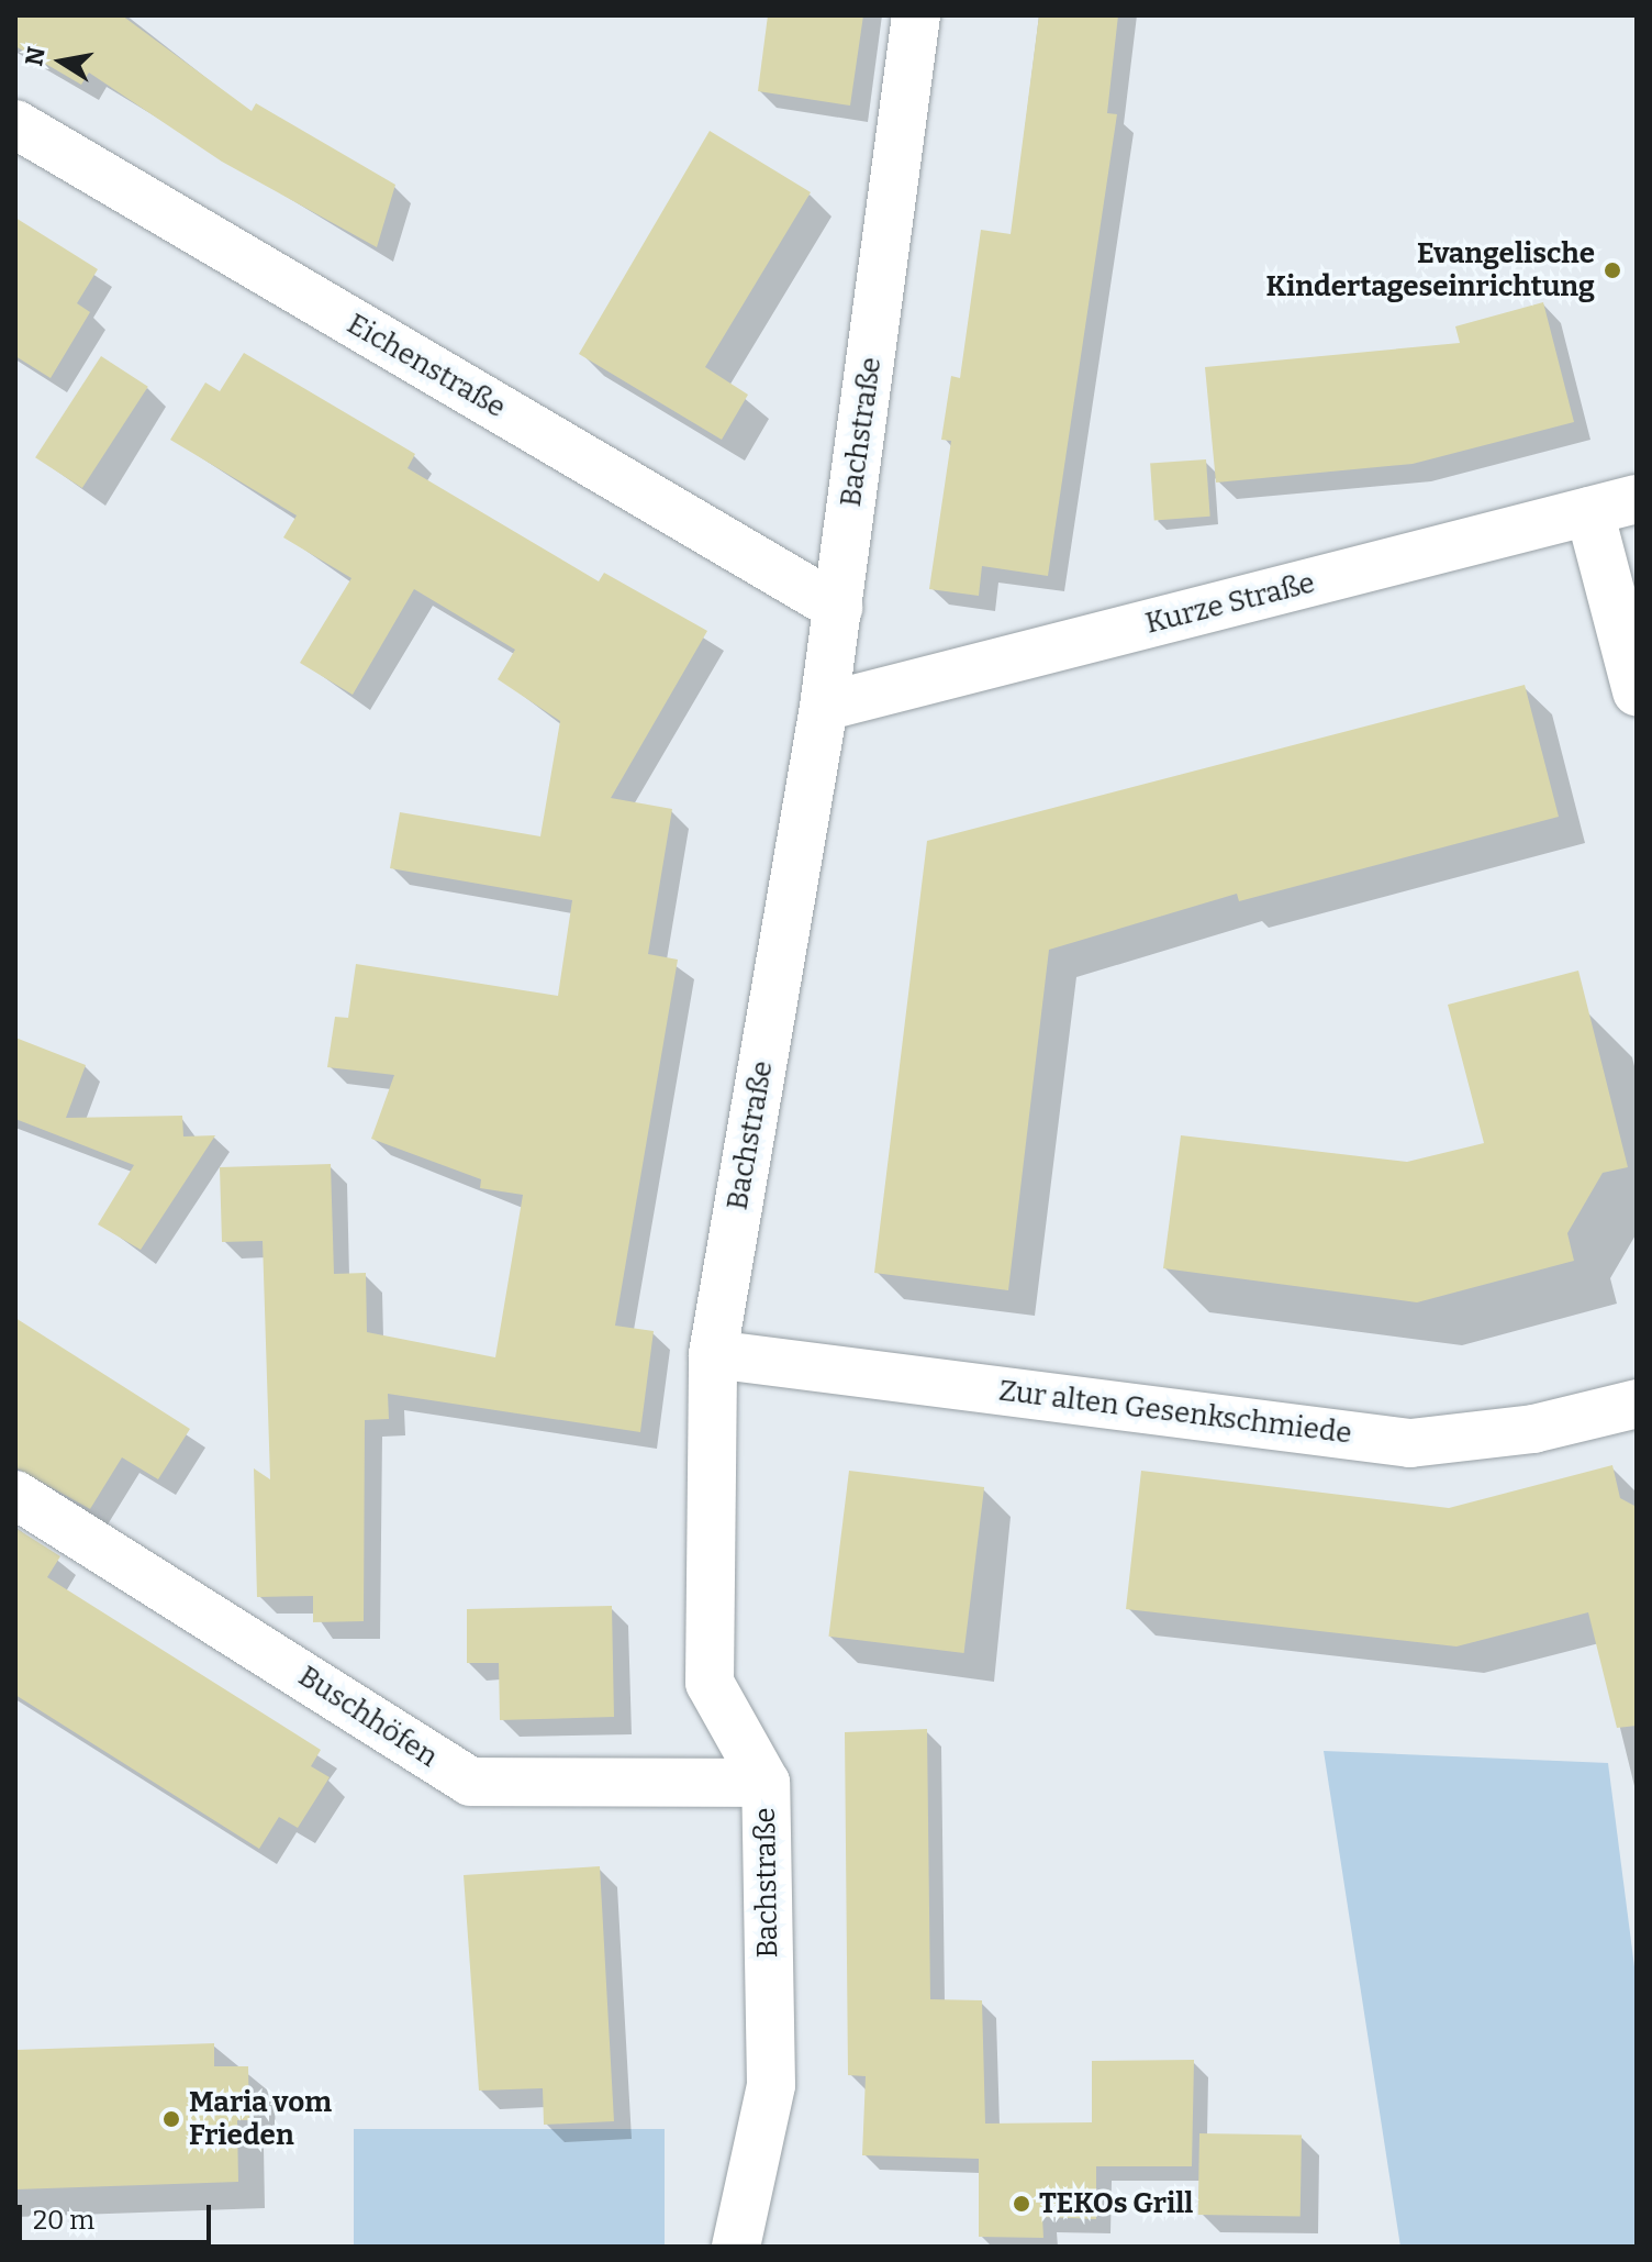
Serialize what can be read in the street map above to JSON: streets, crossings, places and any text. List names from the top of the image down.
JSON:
{
  "streets": {
    "street": [
      "Eichenstraße",
      "Bachstraße",
      "Kurze Straße",
      "Zur alten Gesenkschmiede",
      "Buschhöfen"
    ]
  },
  "crossings": [
    ["Eichenstraße", "Bachstraße"],
    ["Bachstraße", "Kurze Straße"],
    ["Bachstraße", "Zur alten Gesenkschmiede"],
    ["Bachstraße", "Buschhöfen"]
  ],
  "places": ["Evangelische Kindertageseinrichtung", "Maria vom Frieden", "TEKOs Grill"],
  "scale_bar": "20 m",
  "north": "left"
}
